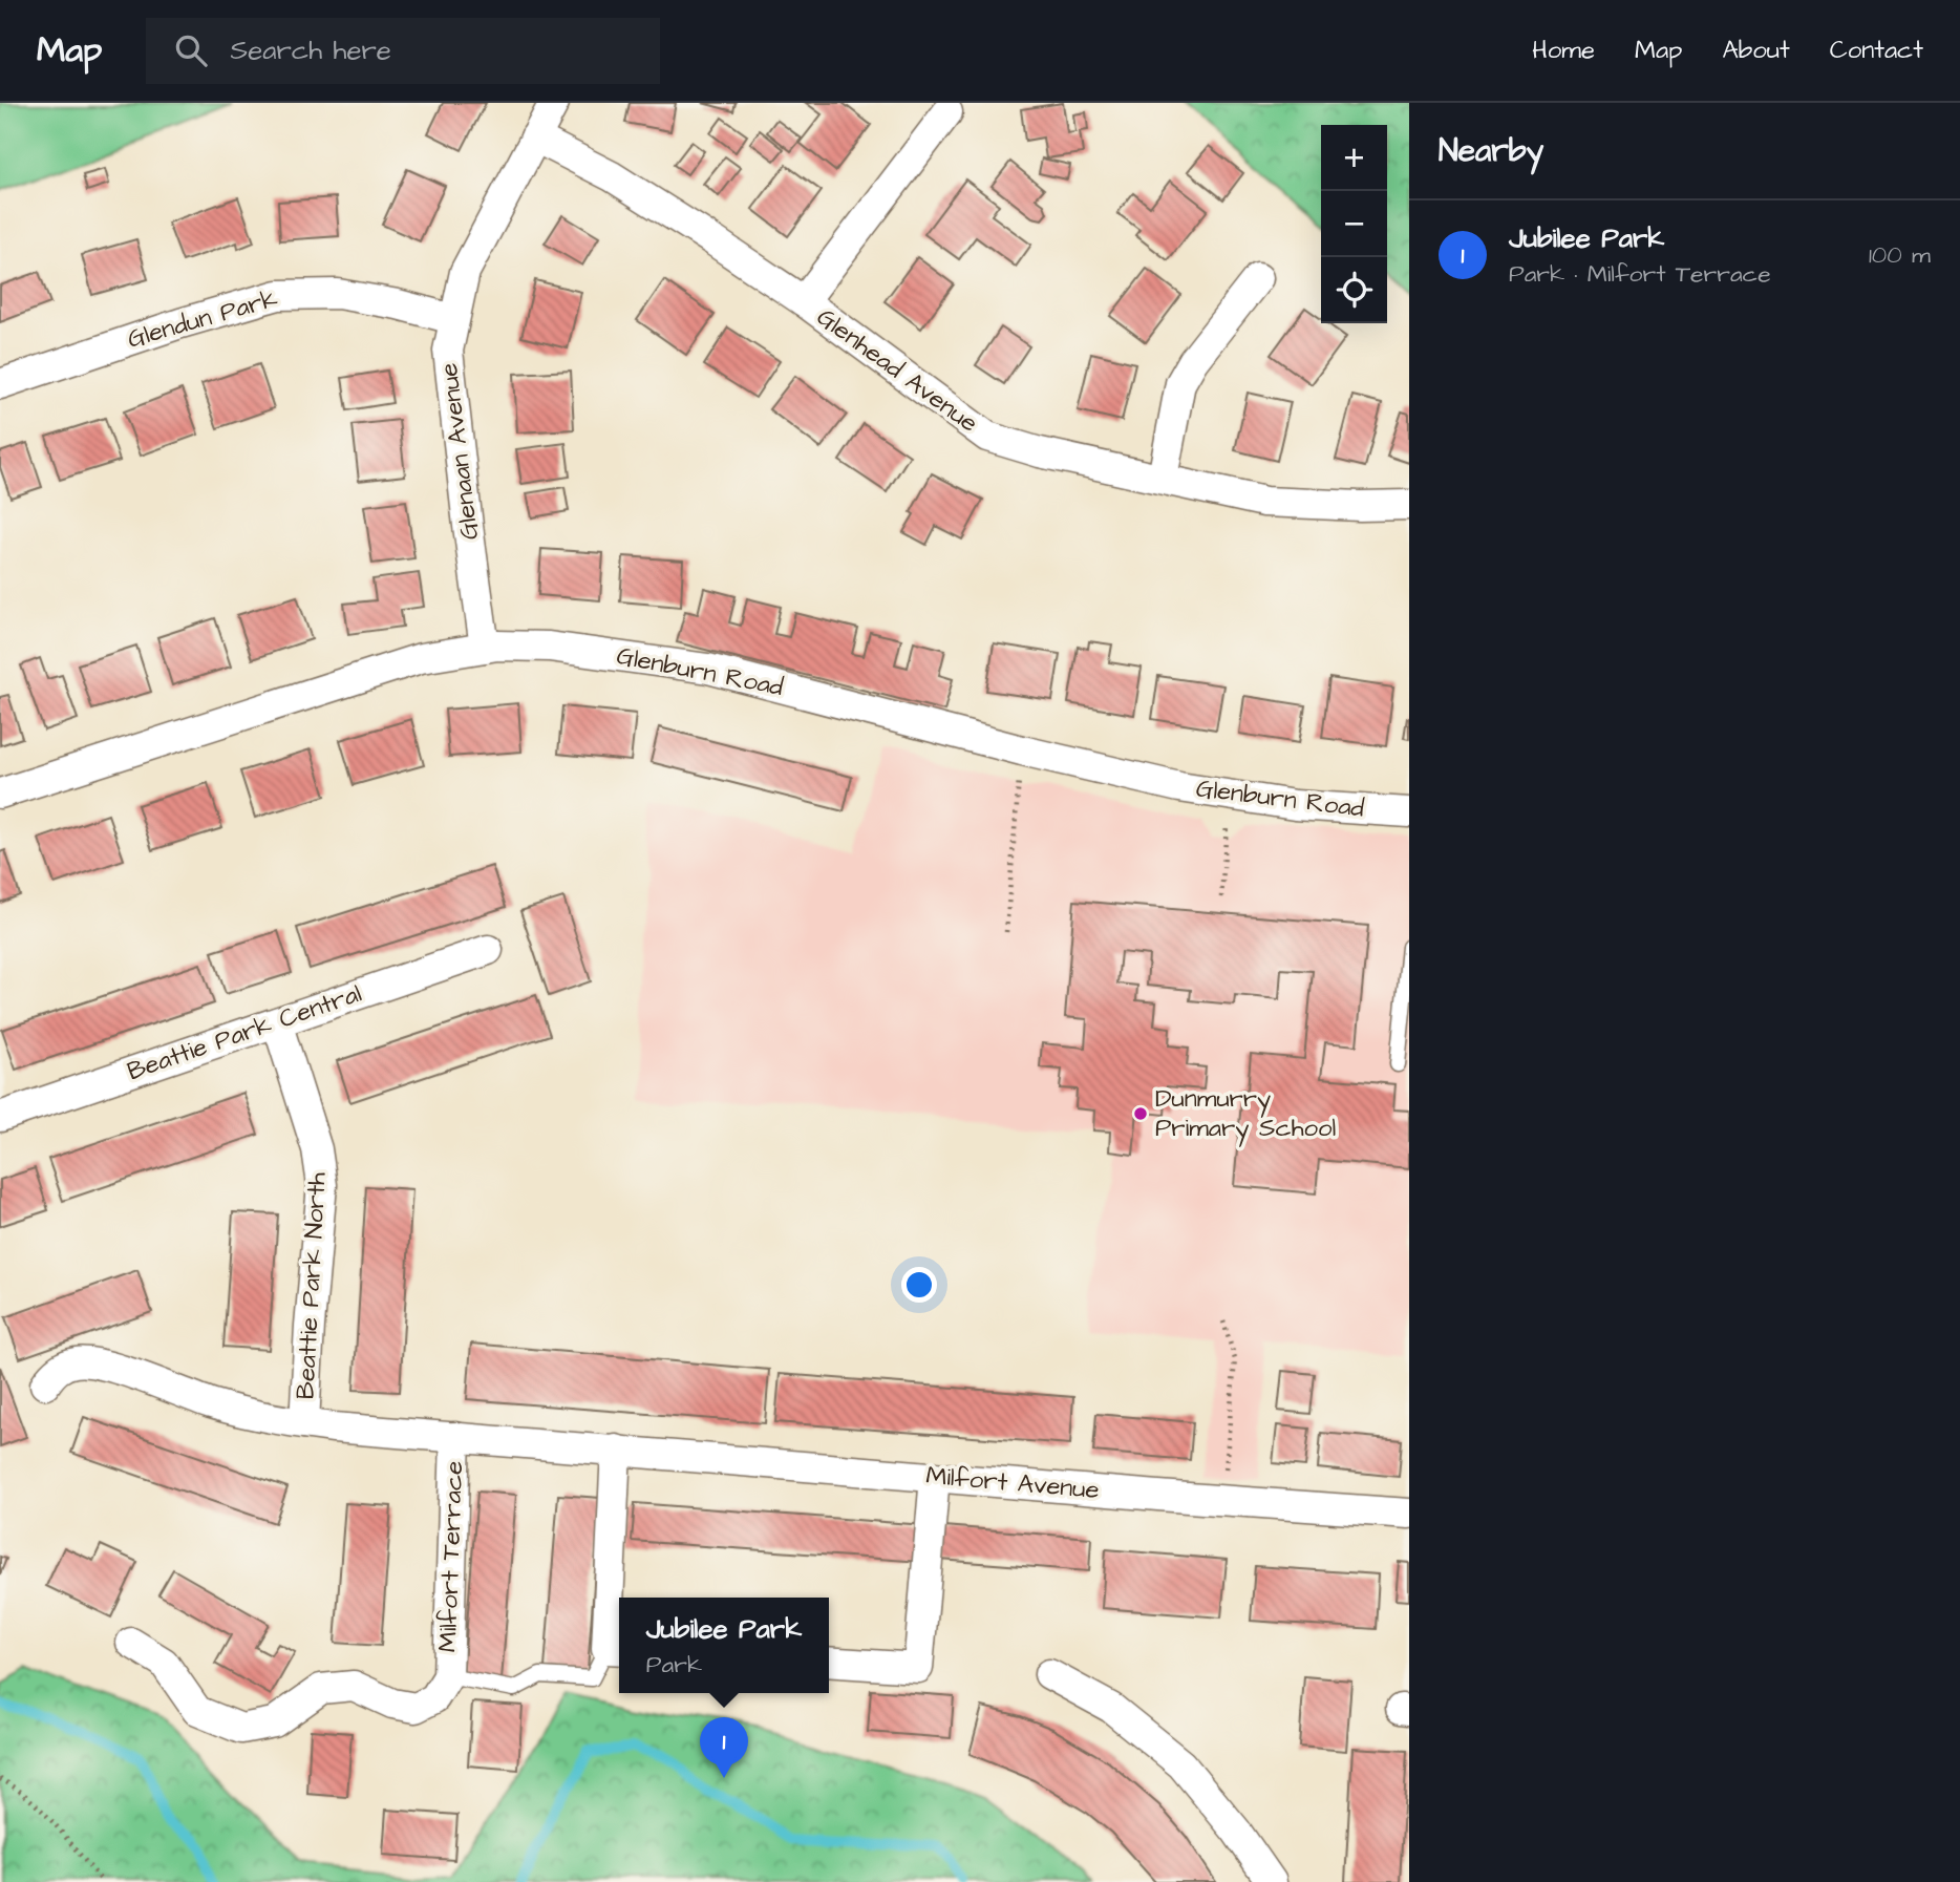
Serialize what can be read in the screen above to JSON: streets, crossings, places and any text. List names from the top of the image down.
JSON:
{
  "streets": {
    "street": [
      "Glendun Park",
      "Glenhead Avenue",
      "Glenaan Avenue",
      "Glenburn Road",
      "Beattie Park Central",
      "Beattie Park North",
      "Milfort Avenue",
      "Milfort Terrace"
    ]
  },
  "crossings": [
    ["Glendun Park", "Glenaan Avenue"],
    ["Glenhead Avenue", "Glenaan Avenue"],
    ["Glenaan Avenue", "Glenburn Road"],
    ["Beattie Park Central", "Beattie Park North"],
    ["Beattie Park North", "Milfort Avenue"],
    ["Milfort Avenue", "Milfort Terrace"]
  ],
  "places": ["Dunmurry Primary School"],
  "page": {
    "header": "Map",
    "search": "Search here",
    "nav": [
      "Home",
      "Map",
      "About",
      "Contact"
    ],
    "heading": "Nearby",
    "map_buttons": ["+", "−"],
    "list": [
      {
        "mark": "1",
        "name": "Jubilee Park",
        "note": "Park · Milfort Terrace",
        "value": "100 m"
      }
    ],
    "popup": ["Jubilee Park", "Park"],
    "pins": "1"
  }
}
